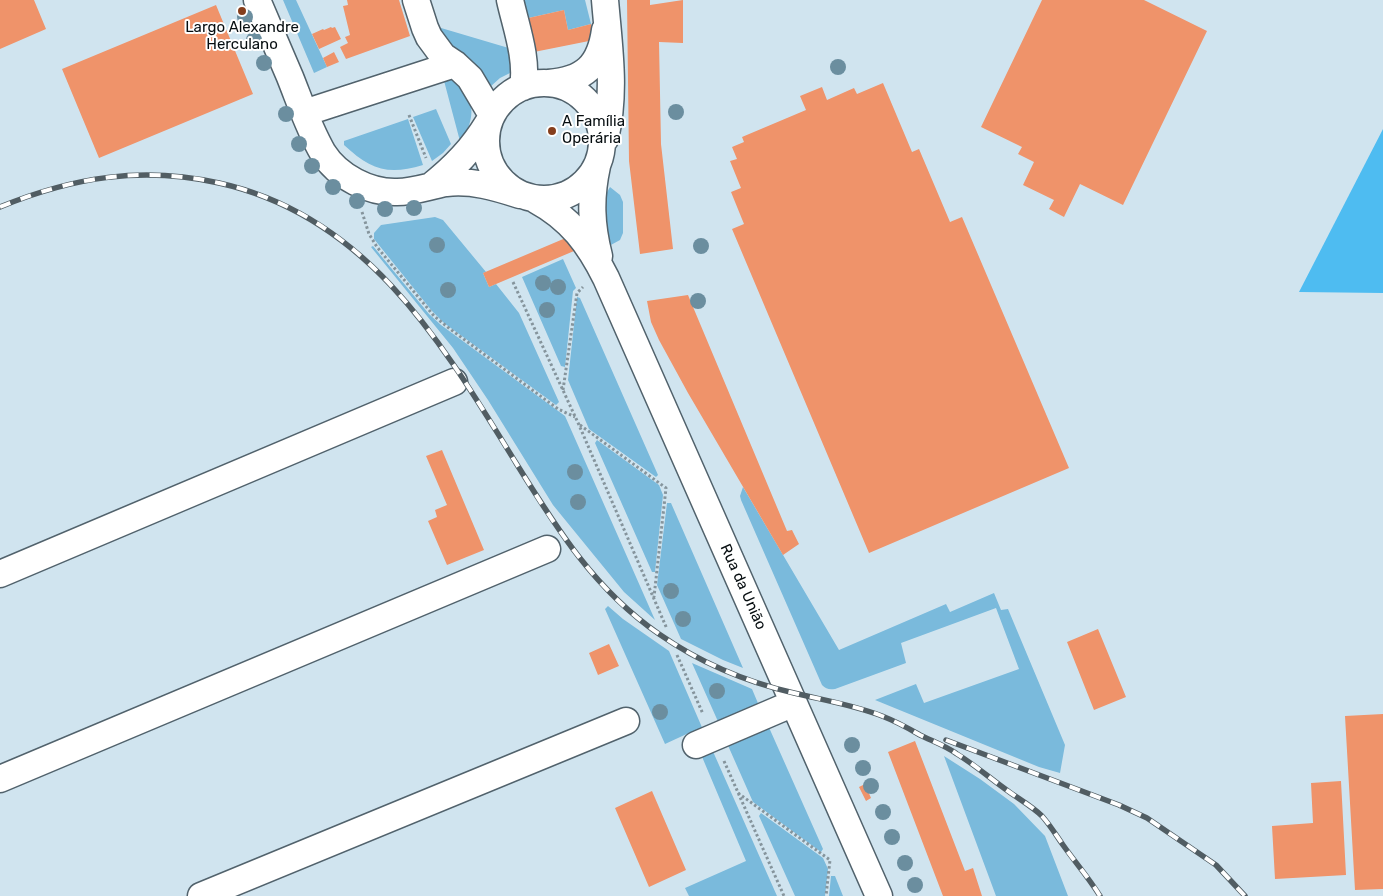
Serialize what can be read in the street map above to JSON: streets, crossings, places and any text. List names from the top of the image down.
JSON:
{
  "streets": {
    "street": ["Rua da União"]
  },
  "places": ["Largo Alexandre Herculano", "A Família Operária"]
}
